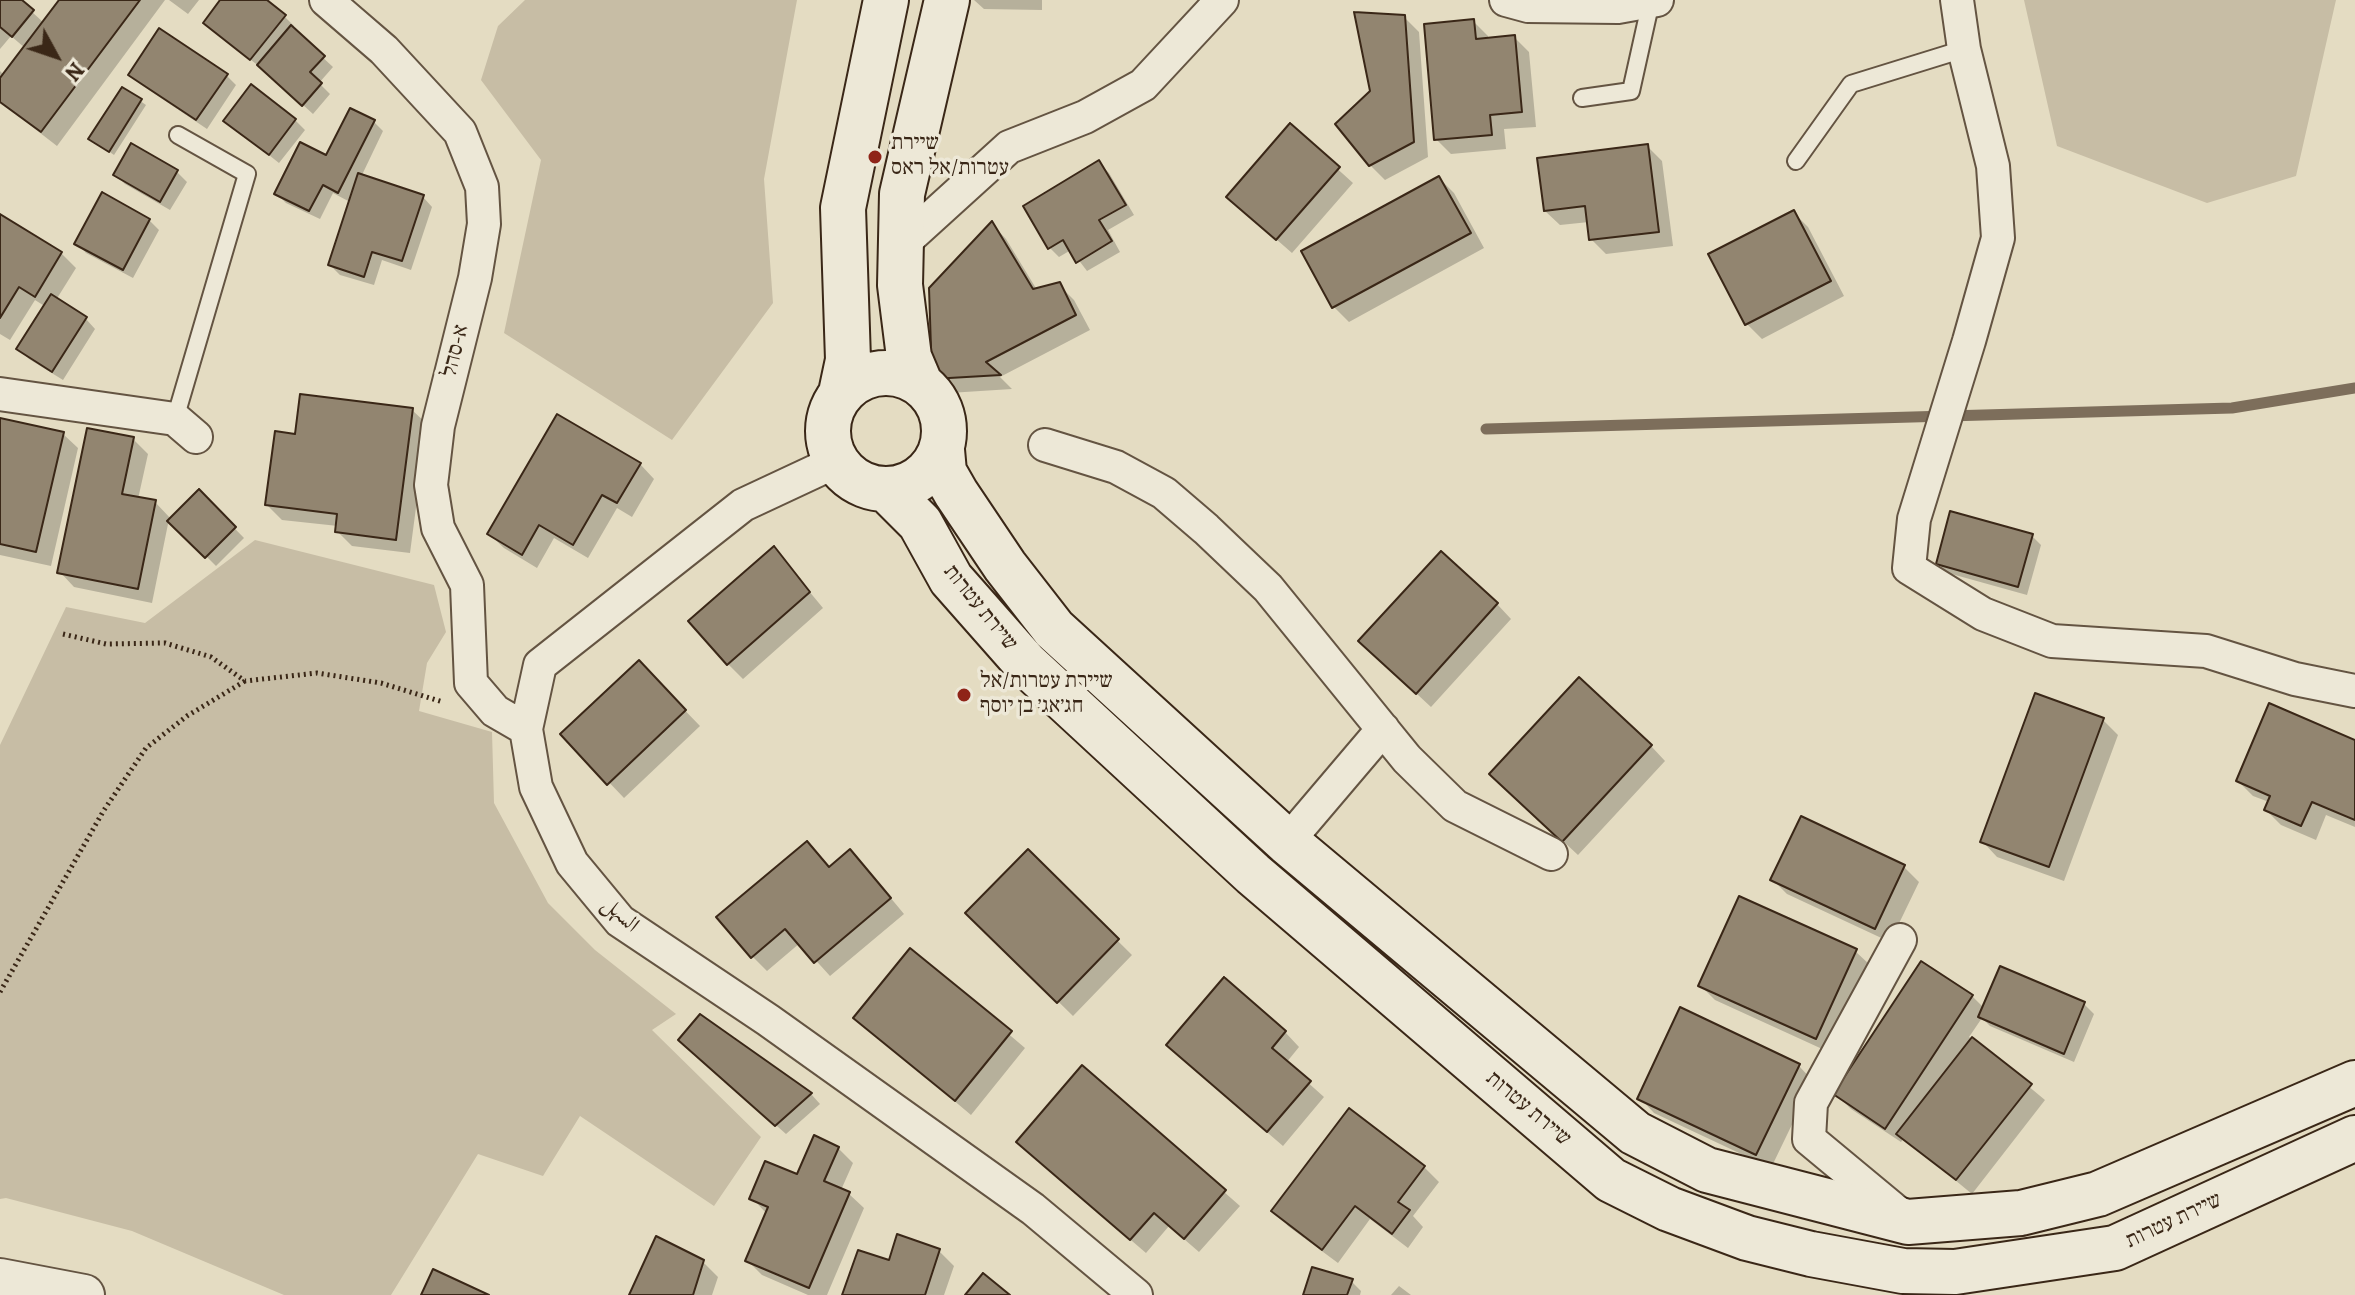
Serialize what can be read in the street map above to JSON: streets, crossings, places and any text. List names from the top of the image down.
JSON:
{
  "streets": {
    "main road": ["שיירת עטרות"],
    "street": ["א-סהל", "السهل"]
  },
  "crossings": [
    ["א-סהל", "السهل"],
    ["שיירת עטרות", "السهل"]
  ],
  "places": ["שיירת עטרות/אל ראס", "שיירת עטרות/אל חג׳אג׳ בן יוסף"],
  "north": "bottom right"
}
